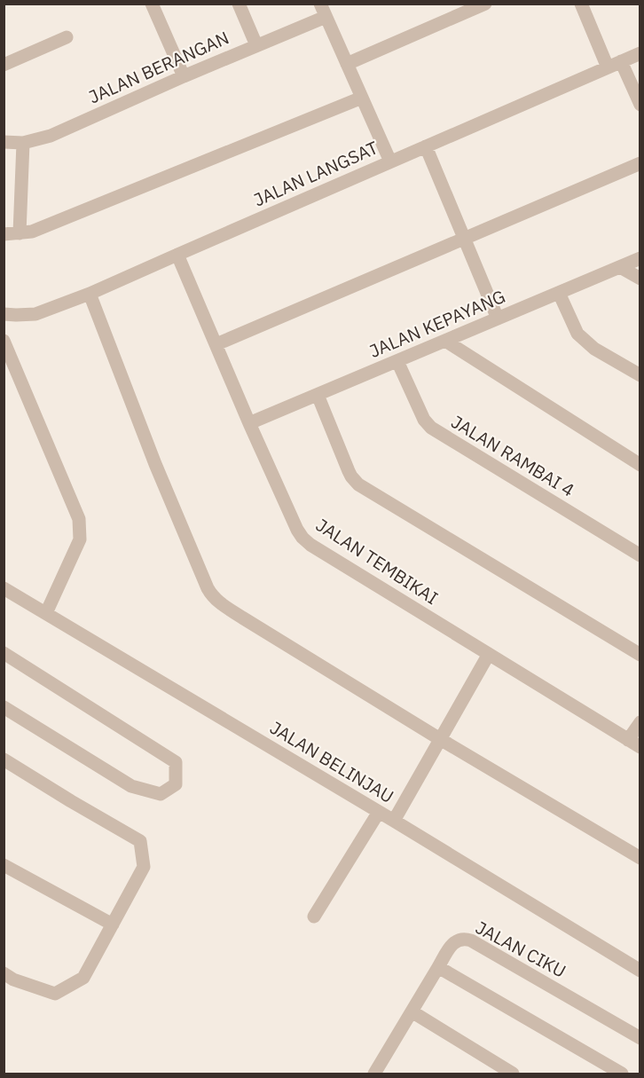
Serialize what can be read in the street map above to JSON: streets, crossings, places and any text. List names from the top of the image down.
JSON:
{
  "streets": {
    "street": [
      "JALAN BERANGAN",
      "JALAN LANGSAT",
      "JALAN KEPAYANG",
      "JALAN RAMBAI 4",
      "JALAN TEMBIKAI",
      "JALAN BELINJAU",
      "JALAN CIKU"
    ]
  },
  "crossings": [
    ["JALAN LANGSAT", "JALAN TEMBIKAI"],
    ["JALAN KEPAYANG", "JALAN RAMBAI 4"],
    ["JALAN KEPAYANG", "JALAN TEMBIKAI"]
  ]
}
